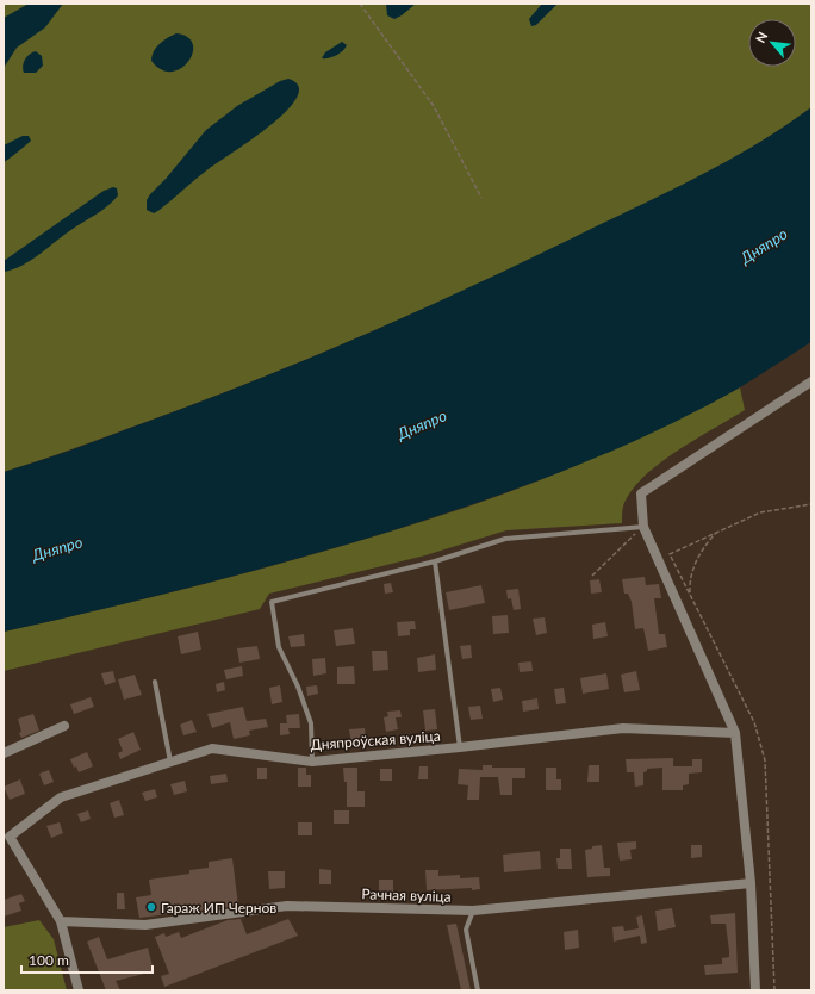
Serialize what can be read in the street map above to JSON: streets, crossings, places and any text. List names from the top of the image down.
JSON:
{
  "streets": {
    "street": ["Дняпроўская вуліца", "Рачная вуліца"]
  },
  "water": ["Дняпро"],
  "places": ["Гараж ИП Чернов"],
  "scale_bar": "100 m",
  "north": "top left"
}
